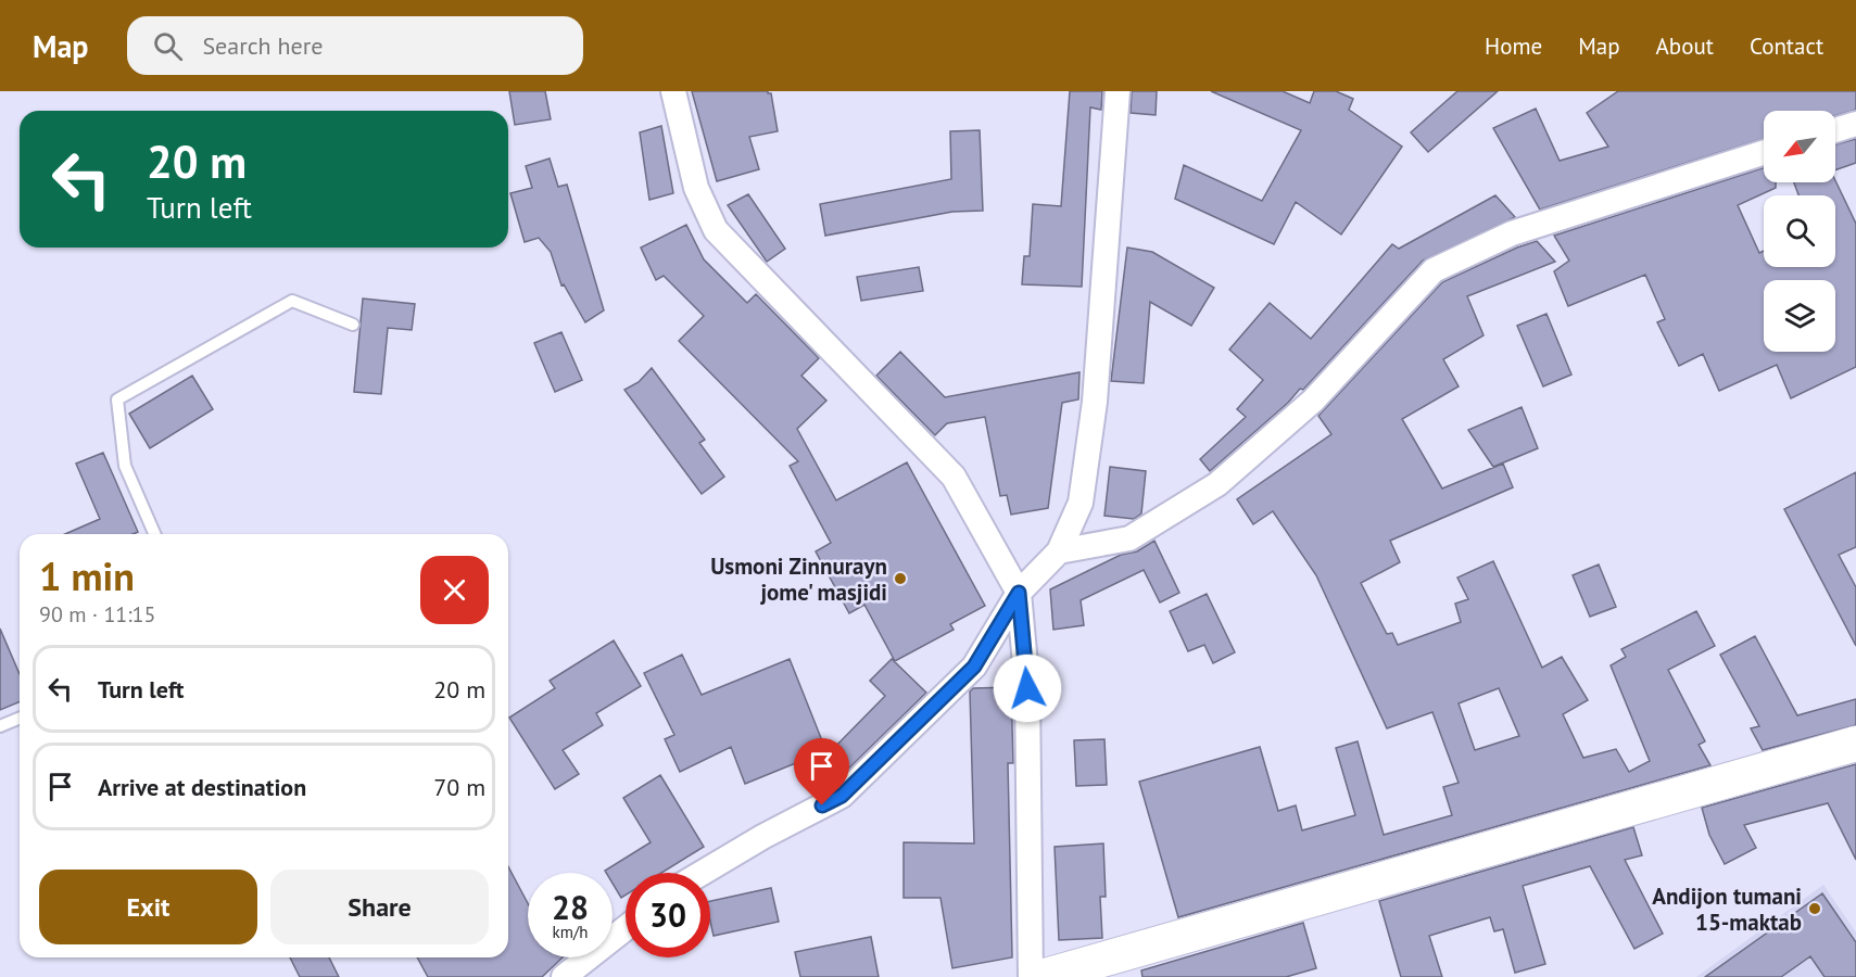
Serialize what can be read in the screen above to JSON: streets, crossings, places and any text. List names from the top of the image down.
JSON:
{
  "places": ["Usmoni Zinnurayn jome' masjidi", "Andijon tumani 15-maktab"],
  "north": "bottom left",
  "page": {
    "header": "Map",
    "search": "Search here",
    "nav": [
      "Home",
      "Map",
      "About",
      "Contact"
    ],
    "turn": ["20 m", "Turn left"],
    "heading": ["1 min", "90 m · 11:15"],
    "list": [
      {
        "name": "Turn left",
        "value": "20 m"
      },
      {
        "name": "Arrive at destination",
        "value": "70 m"
      }
    ],
    "buttons": ["Exit", "Share"],
    "speed": "28 km/h",
    "limit": "30"
  }
}
